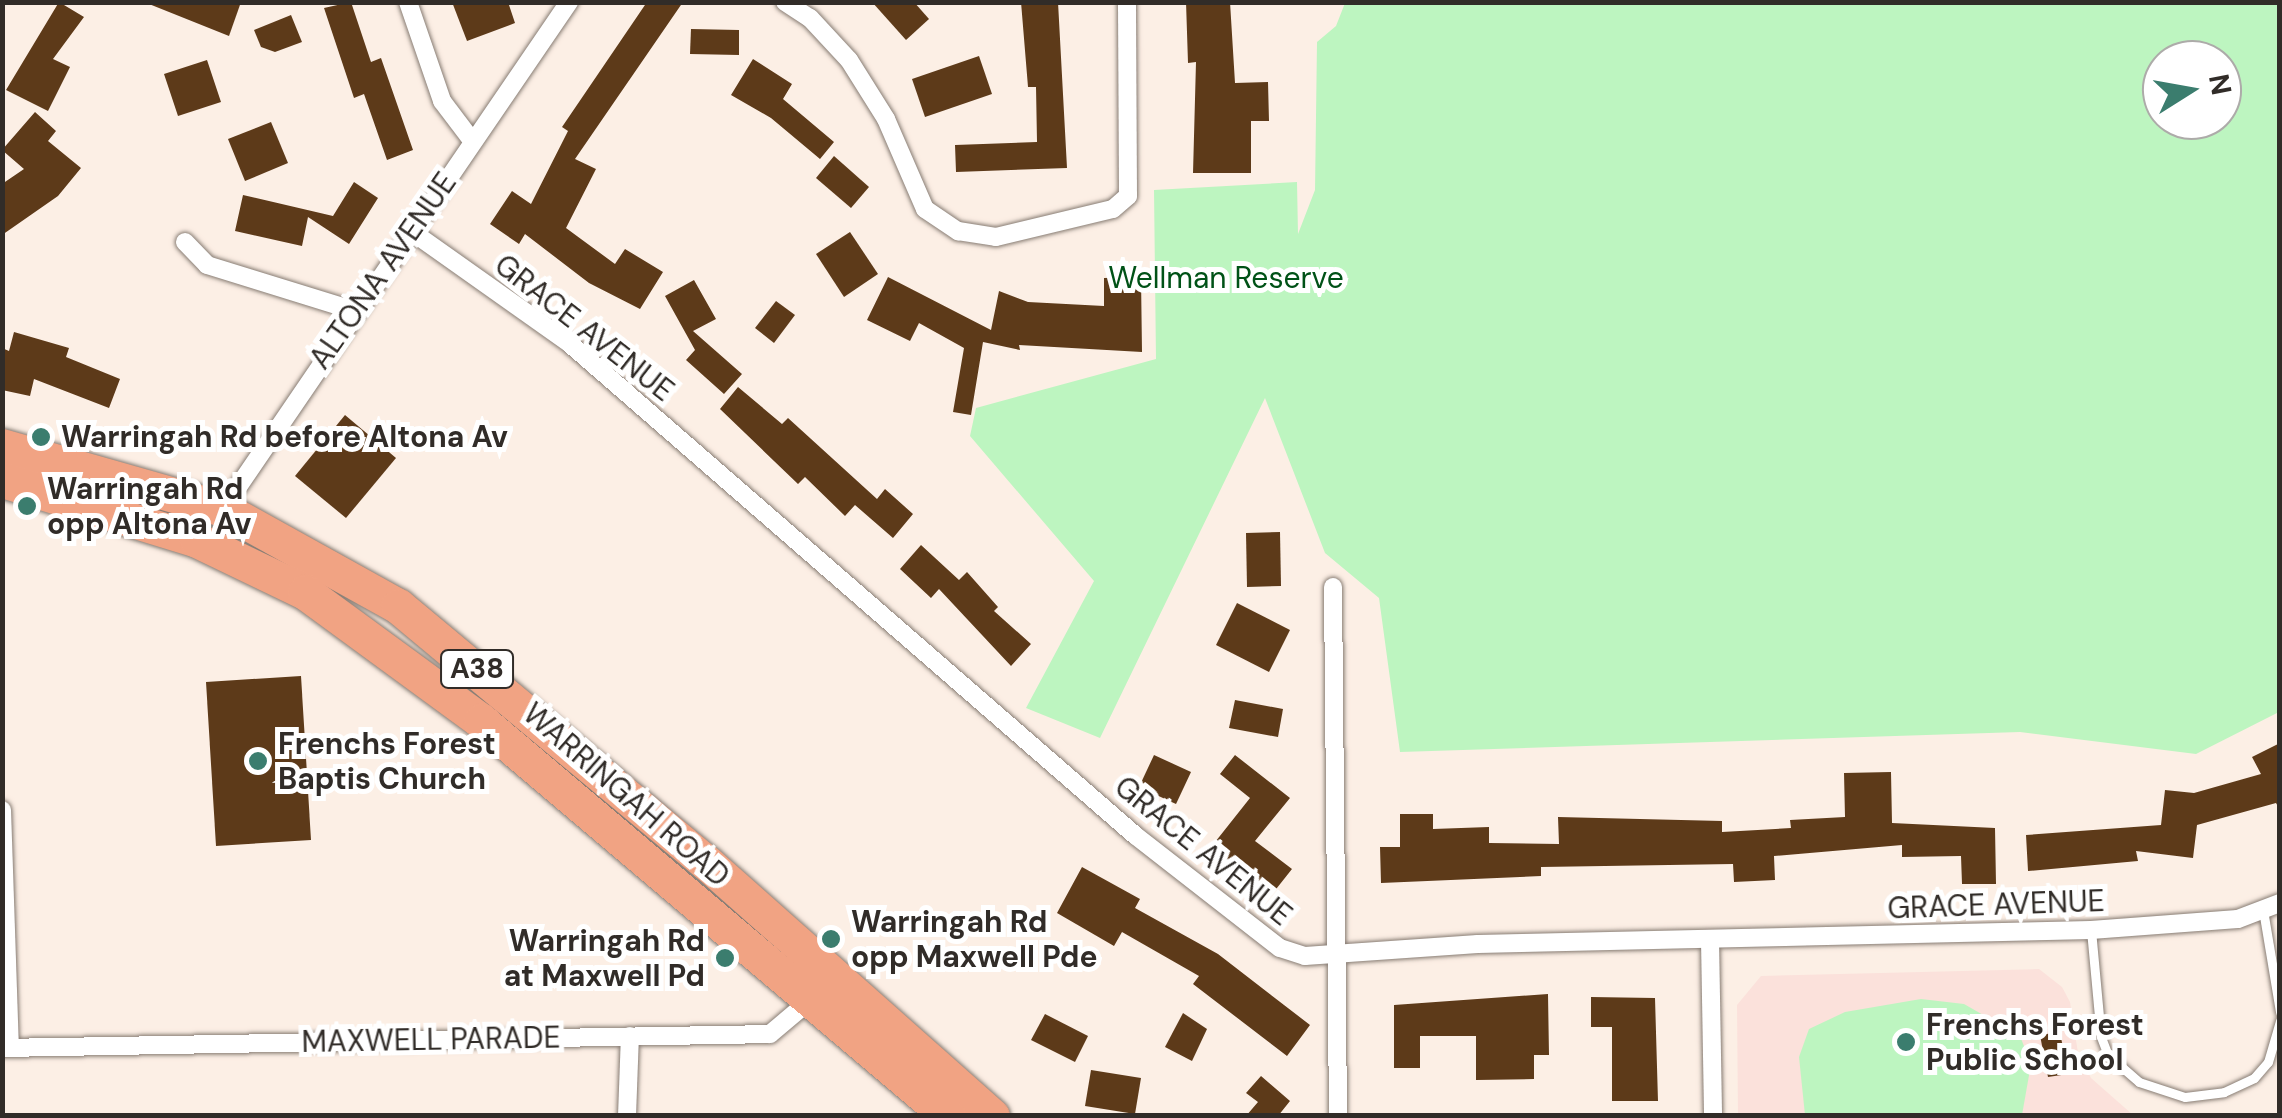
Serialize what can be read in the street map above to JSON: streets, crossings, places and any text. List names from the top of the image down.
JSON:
{
  "streets": {
    "highway": [
      "ALTONA AVENUE",
      "A38",
      "WARRINGAH ROAD",
      "MAXWELL PARADE"
    ],
    "street": ["GRACE AVENUE"]
  },
  "crossings": [
    ["ALTONA AVENUE", "GRACE AVENUE"],
    ["ALTONA AVENUE", "WARRINGAH ROAD"],
    ["WARRINGAH ROAD", "MAXWELL PARADE"]
  ],
  "parks": ["Wellman Reserve"],
  "places": [
    "Warringah Rd before Altona Av",
    "Warringah Rd opp Altona Av",
    "Frenchs Forest Baptis Church",
    "Warringah Rd opp Maxwell Pde",
    "Warringah Rd at Maxwell Pd",
    "Frenchs Forest Public School"
  ],
  "north": "right"
}
